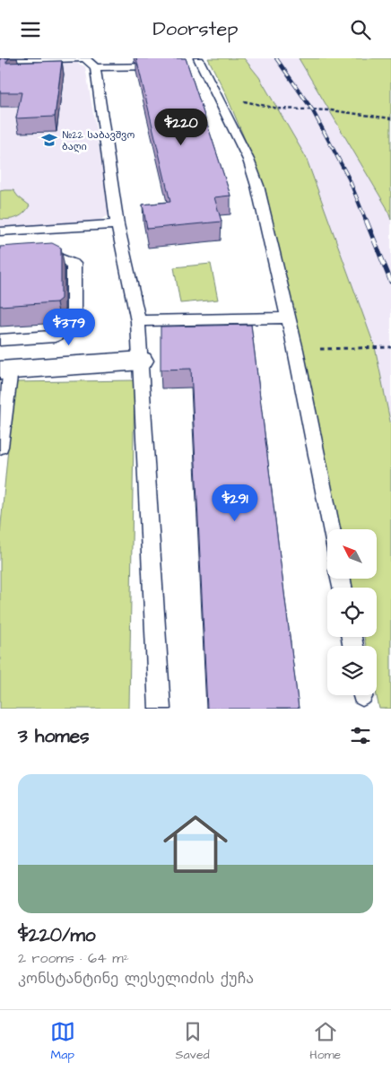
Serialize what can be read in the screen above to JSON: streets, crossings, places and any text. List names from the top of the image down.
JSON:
{
  "places": {
    "school or university": ["№22 საბავშვო ბაღი"]
  },
  "north": "top left",
  "page": {
    "header": "Doorstep",
    "price": ["$220", "$379", "$291"],
    "heading": "3 homes",
    "list": [
      {
        "name": "$220/mo",
        "note": "2 rooms · 64 m² · კონსტანტინე ლესელიძის ქუჩა"
      }
    ],
    "tabs": ["Map", "Saved", "Home"]
  }
}
